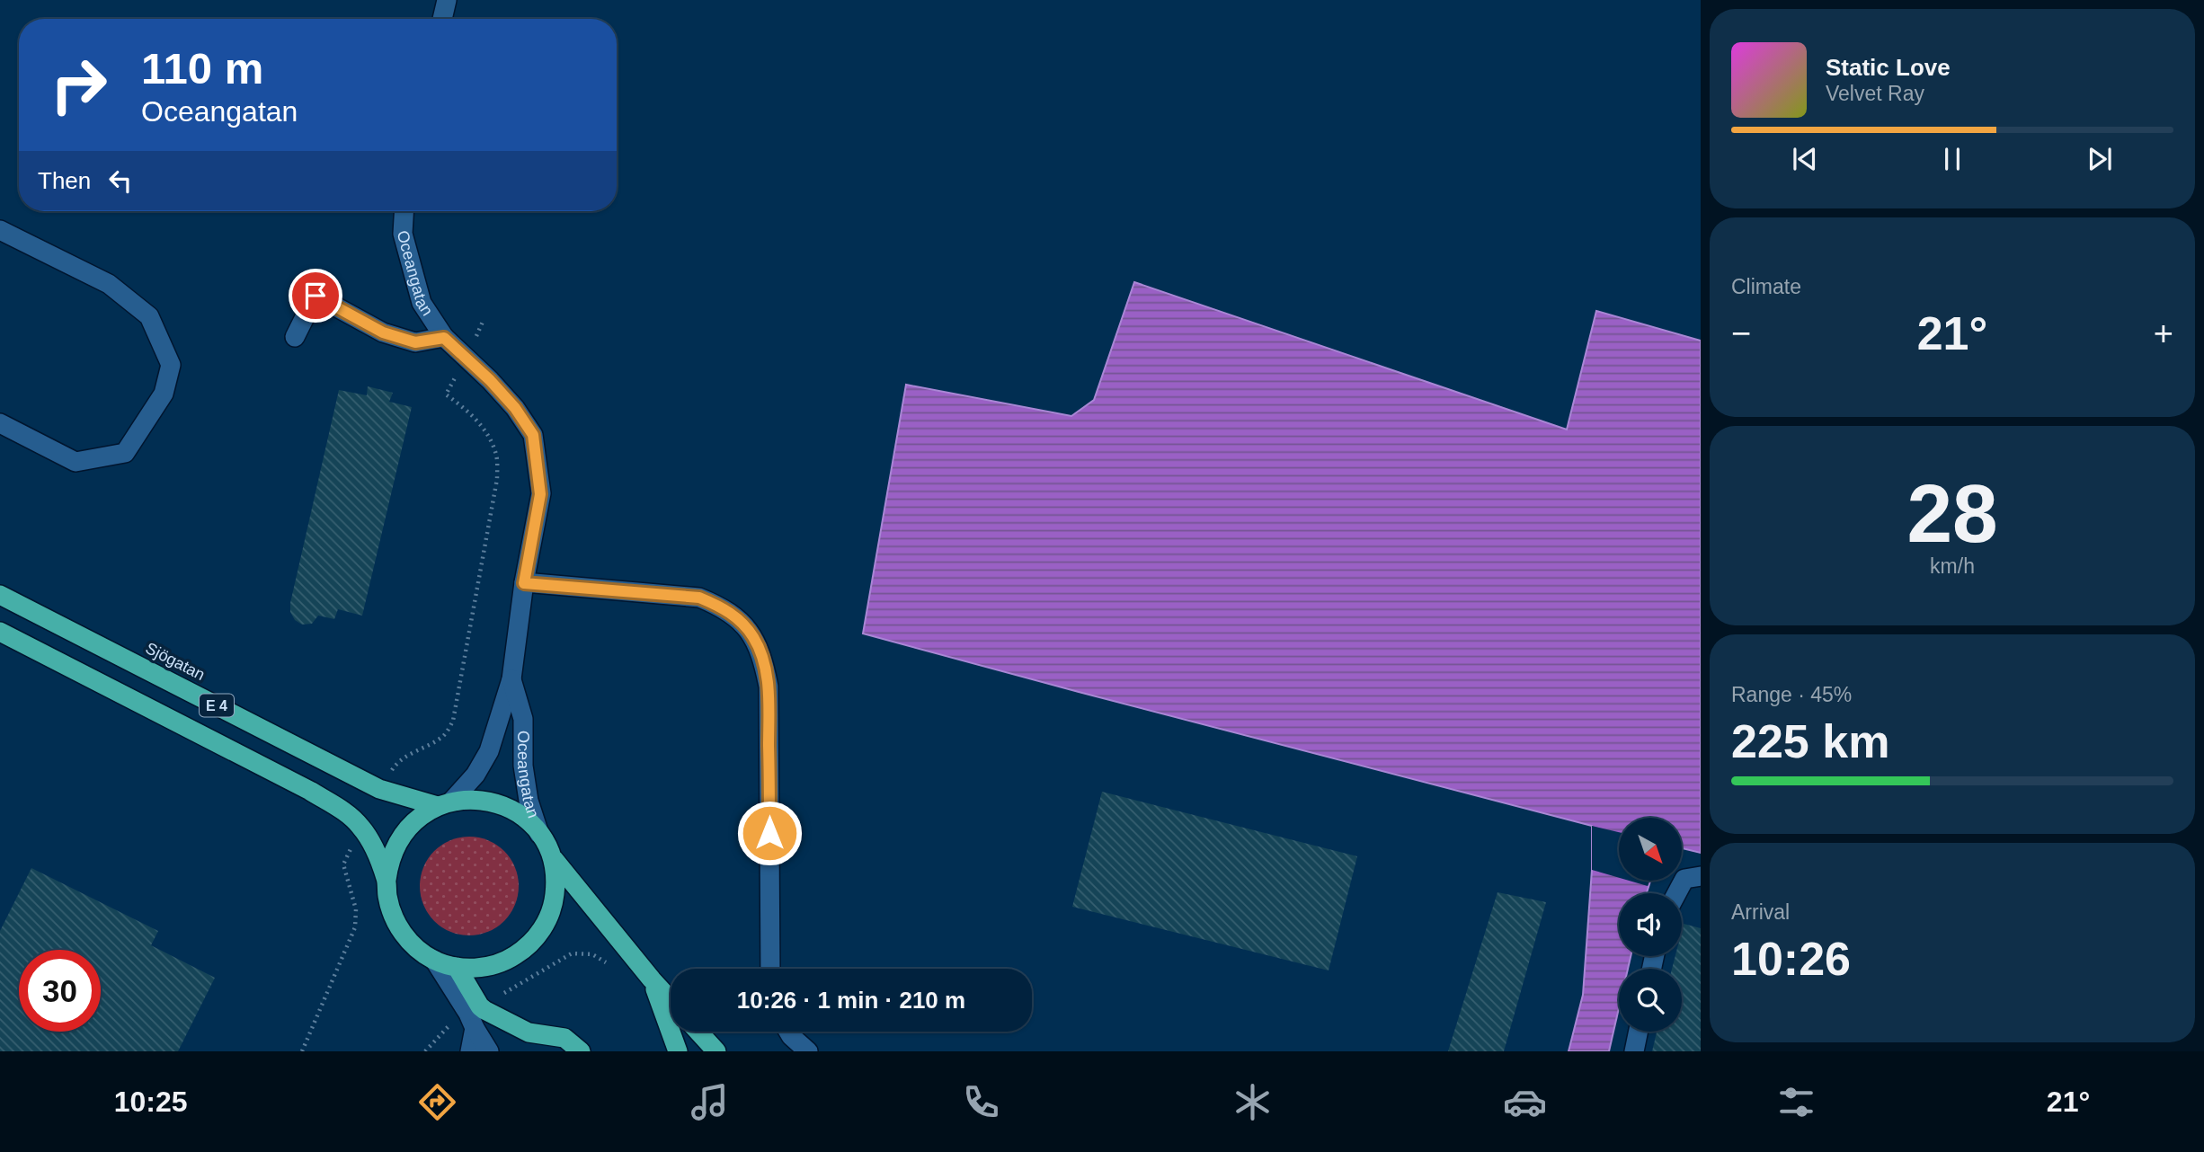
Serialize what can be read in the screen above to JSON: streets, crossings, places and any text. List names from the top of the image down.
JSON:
{
  "streets": {
    "highway": ["Sjögatan", "E 4"],
    "street": ["Oceangatan"]
  },
  "crossings": [
    ["Oceangatan", "Sjögatan"],
    ["Oceangatan", "E 4"],
    ["Sjögatan", "E 4"]
  ],
  "north": "bottom right",
  "page": {
    "turn": ["110 m", "Oceangatan"],
    "song": ["Static Love", "Velvet Ray"],
    "then": "Then",
    "tile": [
      "Climate",
      ["28", "km/h"],
      ["Range · 45%", "225 km"],
      ["Arrival", "10:26"]
    ],
    "heat": ["−", "21°", "+"],
    "limit": "30",
    "trip": "10:26 · 1 min · 210 m",
    "tabs": ["10:25", "21°"]
  }
}
